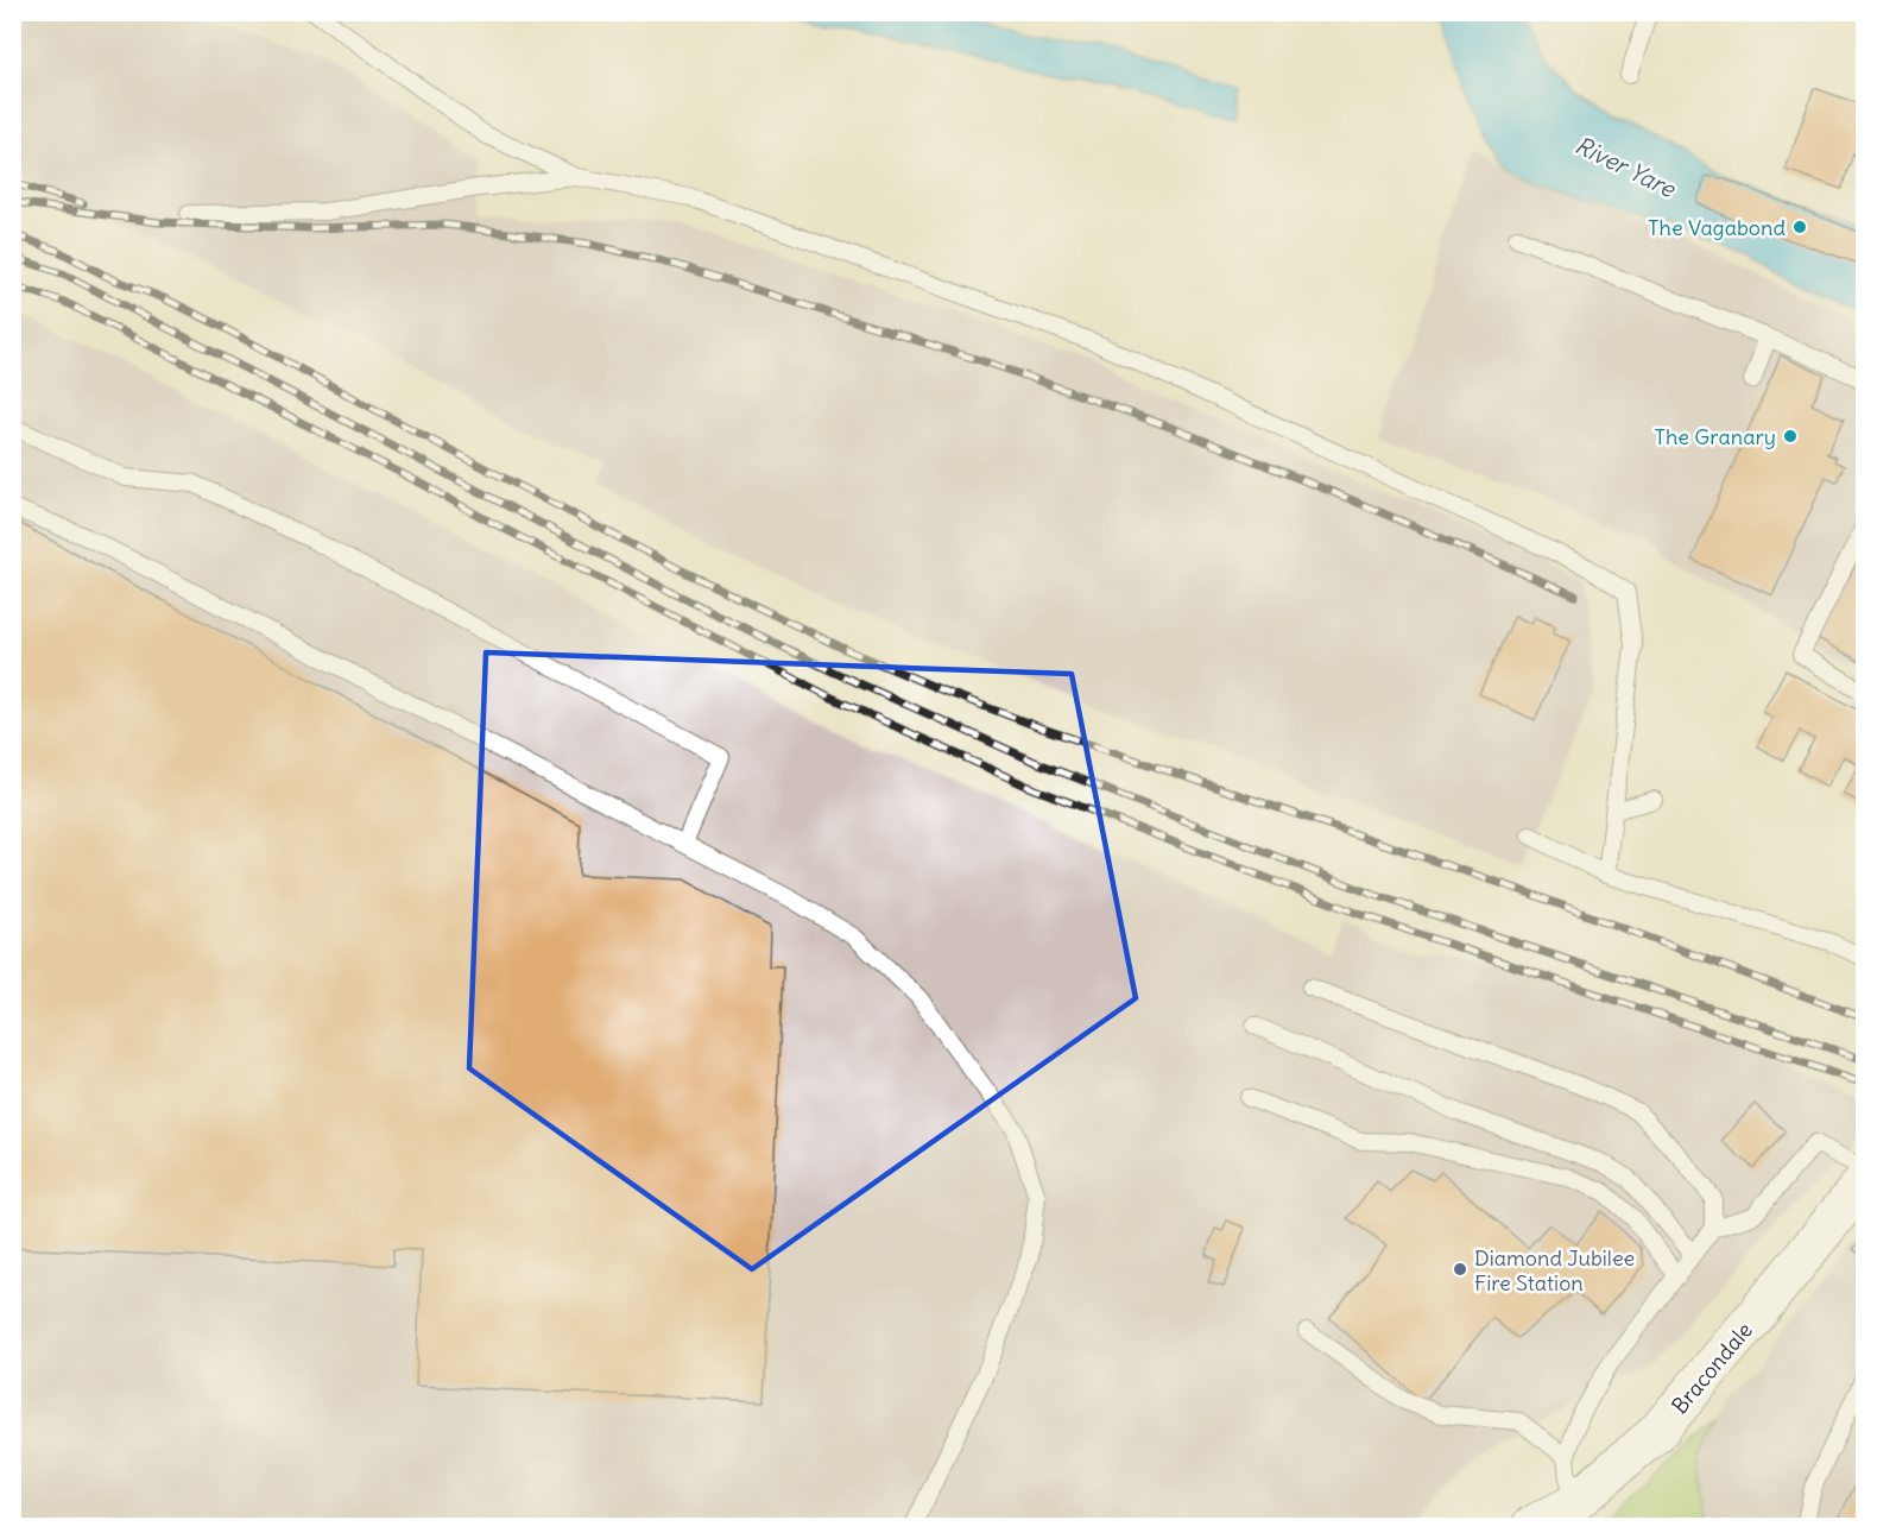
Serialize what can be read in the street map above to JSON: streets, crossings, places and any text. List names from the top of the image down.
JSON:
{
  "streets": {
    "street": ["Bracondale"]
  },
  "water": ["River Yare"],
  "places": ["The Vagabond", "The Granary", "Diamond Jubilee Fire Station"]
}
